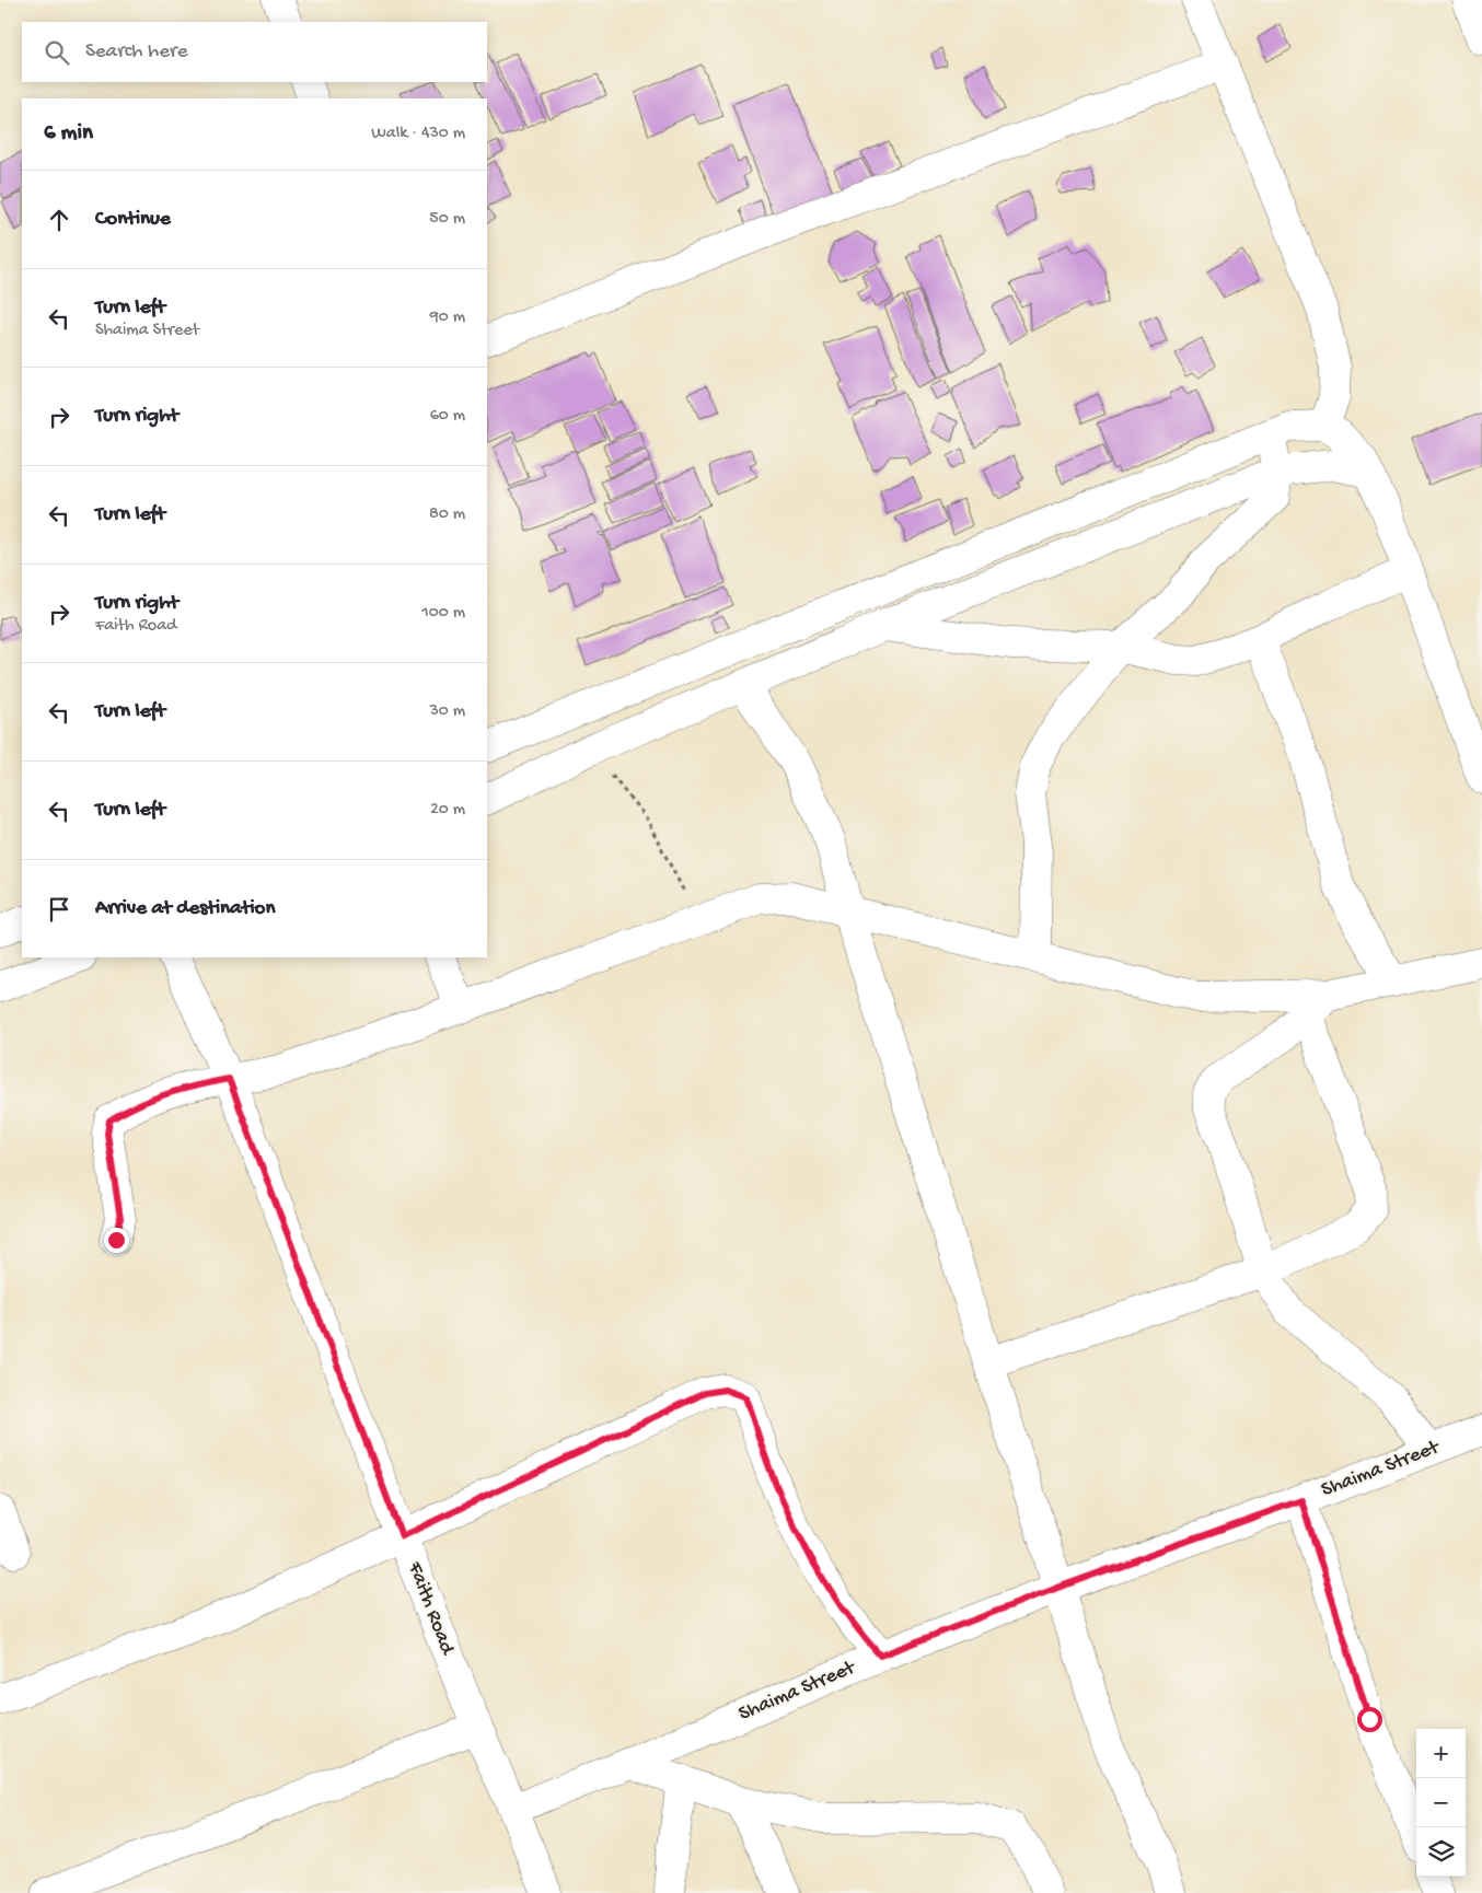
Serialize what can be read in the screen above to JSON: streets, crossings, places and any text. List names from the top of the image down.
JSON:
{
  "streets": {
    "street": ["Shaima Street", "Faith Road"]
  },
  "crossings": [
    ["Shaima Street", "Faith Road"]
  ],
  "page": {
    "search": "Search here",
    "heading": ["6 min", "Walk · 430 m"],
    "list": [
      ["Continue", "50 m"],
      ["Turn left", "Shaima Street", "90 m"],
      ["Turn right", "60 m"],
      ["Turn left", "80 m"],
      ["Turn right", "Faith Road", "100 m"],
      ["Turn left", "30 m"],
      ["Turn left", "20 m"],
      "Arrive at destination"
    ],
    "map_buttons": ["+", "−"]
  }
}
